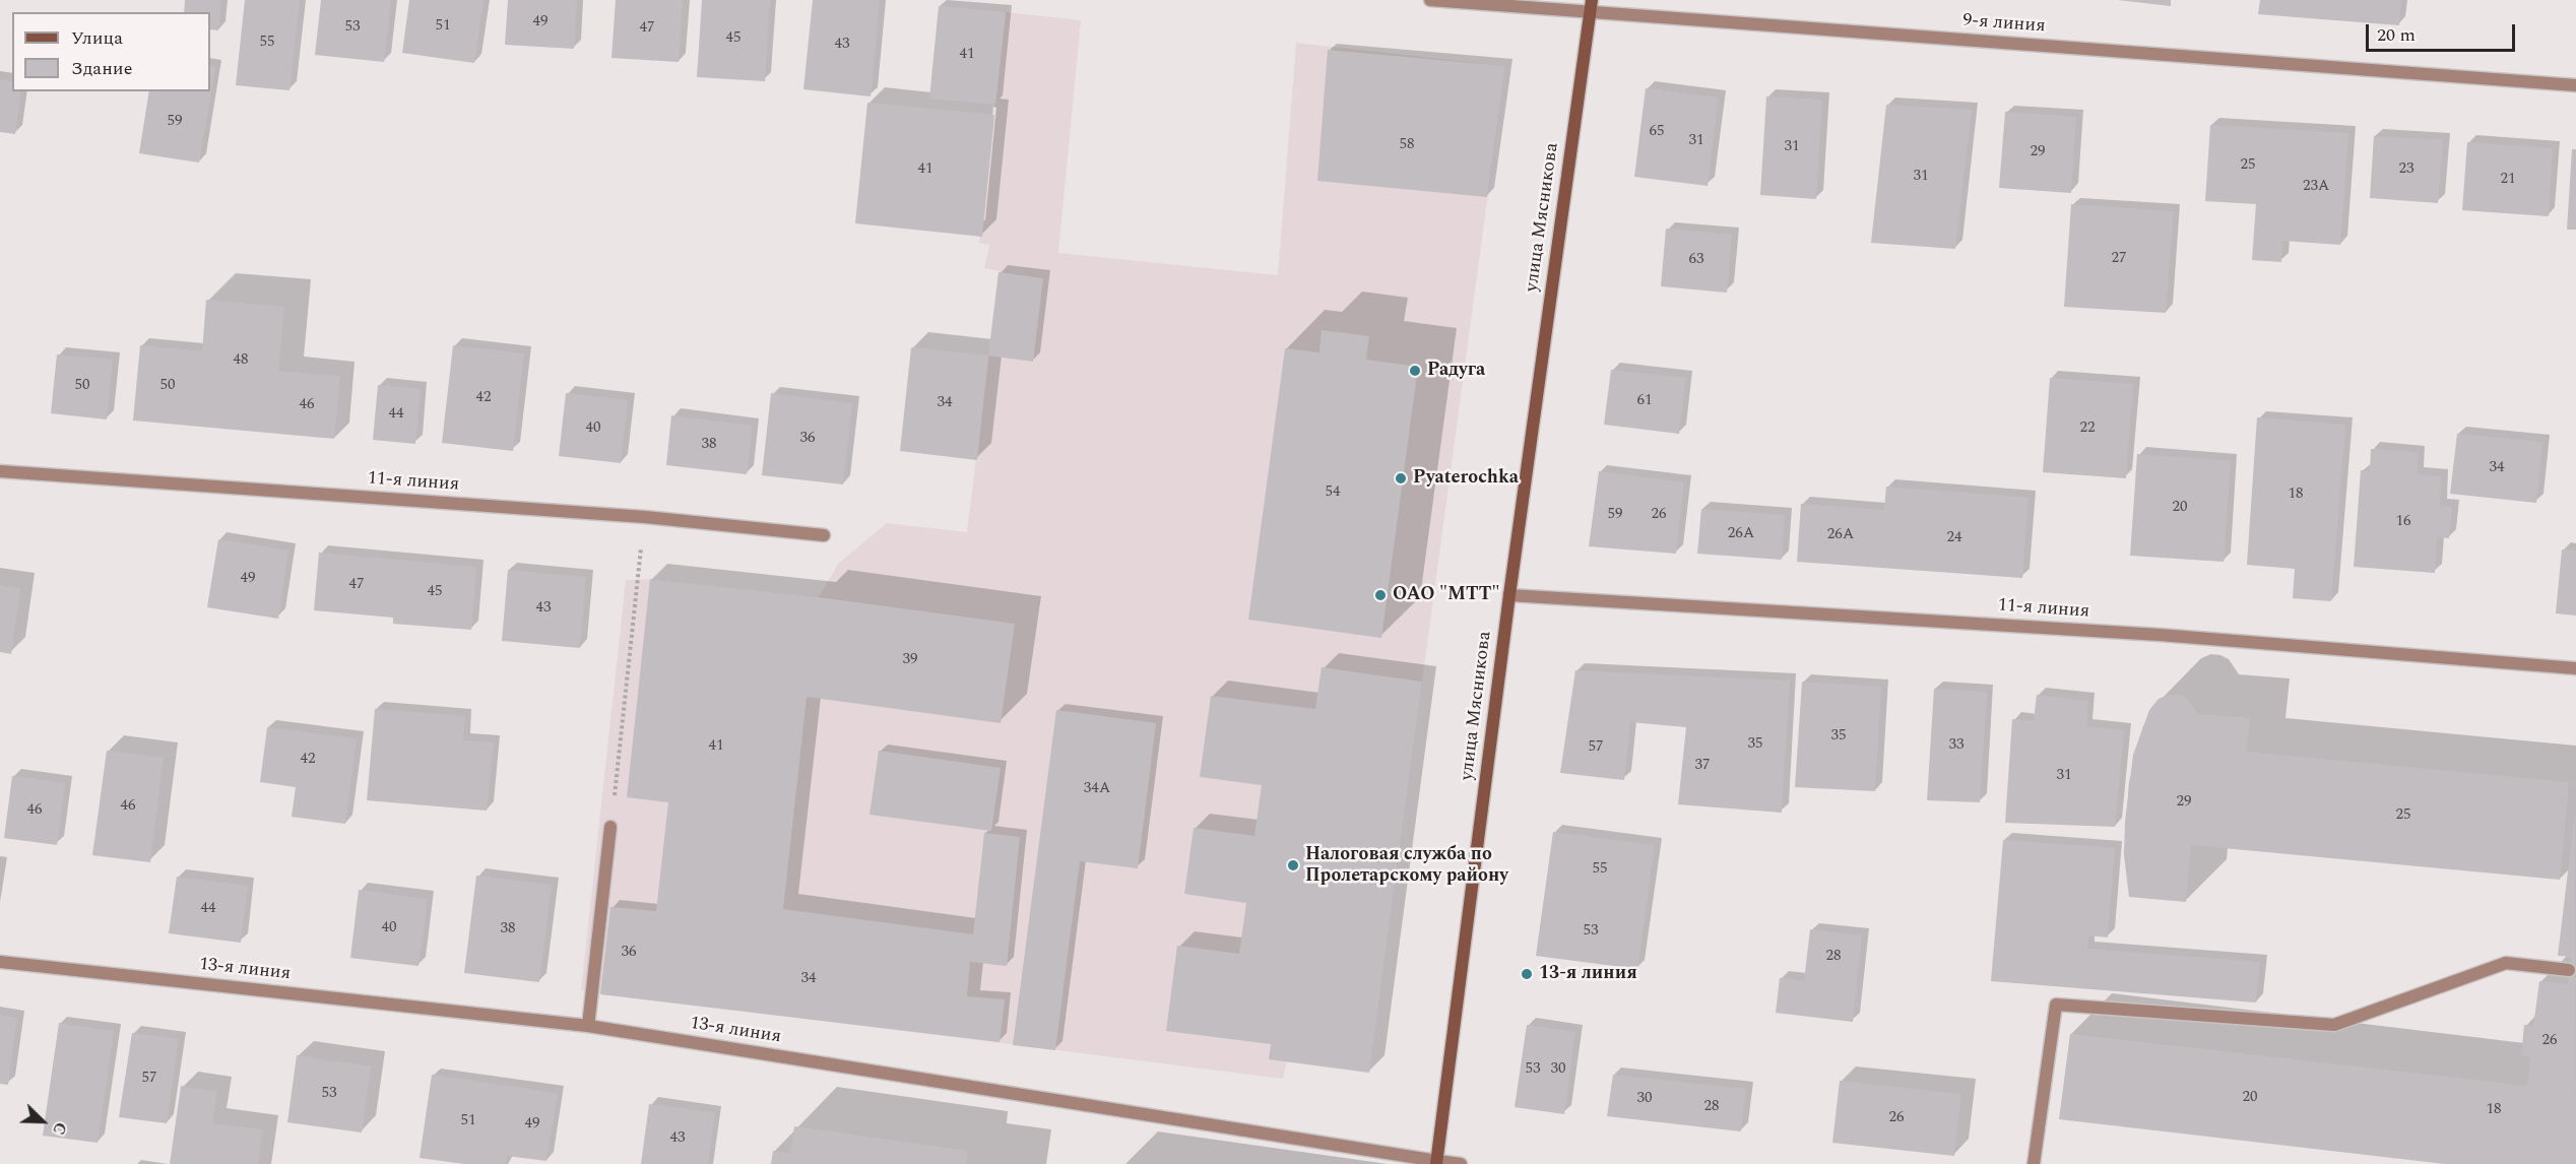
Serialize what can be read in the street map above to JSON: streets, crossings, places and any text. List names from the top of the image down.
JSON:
{
  "streets": {
    "main road": ["улица Мясникова"],
    "street": ["9-я линия", "11-я линия", "13-я линия"]
  },
  "crossings": [
    ["9-я линия", "улица Мясникова"],
    ["улица Мясникова", "11-я линия"],
    ["улица Мясникова", "13-я линия"]
  ],
  "places": [
    "Радуга",
    "Pyaterochka",
    "ОАО \"МТТ\"",
    "Налоговая служба по Пролетарскому району",
    "13-я линия"
  ],
  "house_numbers": [
    "49",
    "51",
    "53",
    "47",
    "45",
    "55",
    "43",
    "41",
    "59",
    "65",
    "31",
    "58",
    "31",
    "29",
    "25",
    "41",
    "23",
    "31",
    "21",
    "23А",
    "27",
    "63",
    "48",
    "50",
    "50",
    "42",
    "61",
    "34",
    "46",
    "44",
    "40",
    "22",
    "36",
    "38",
    "34",
    "54",
    "18",
    "20",
    "59",
    "26",
    "16",
    "26А",
    "26А",
    "24",
    "49",
    "47",
    "45",
    "43",
    "39",
    "35",
    "35",
    "33",
    "41",
    "57",
    "42",
    "37",
    "31",
    "34А",
    "29",
    "46",
    "46",
    "25",
    "55",
    "44",
    "40",
    "38",
    "53",
    "36",
    "28",
    "34",
    "26",
    "53",
    "30",
    "57",
    "53",
    "20",
    "30",
    "28",
    "18",
    "26",
    "51",
    "49",
    "43"
  ],
  "legend": ["Улица", "Здание"],
  "scale_bar": "20 m",
  "north": "bottom right"
}
